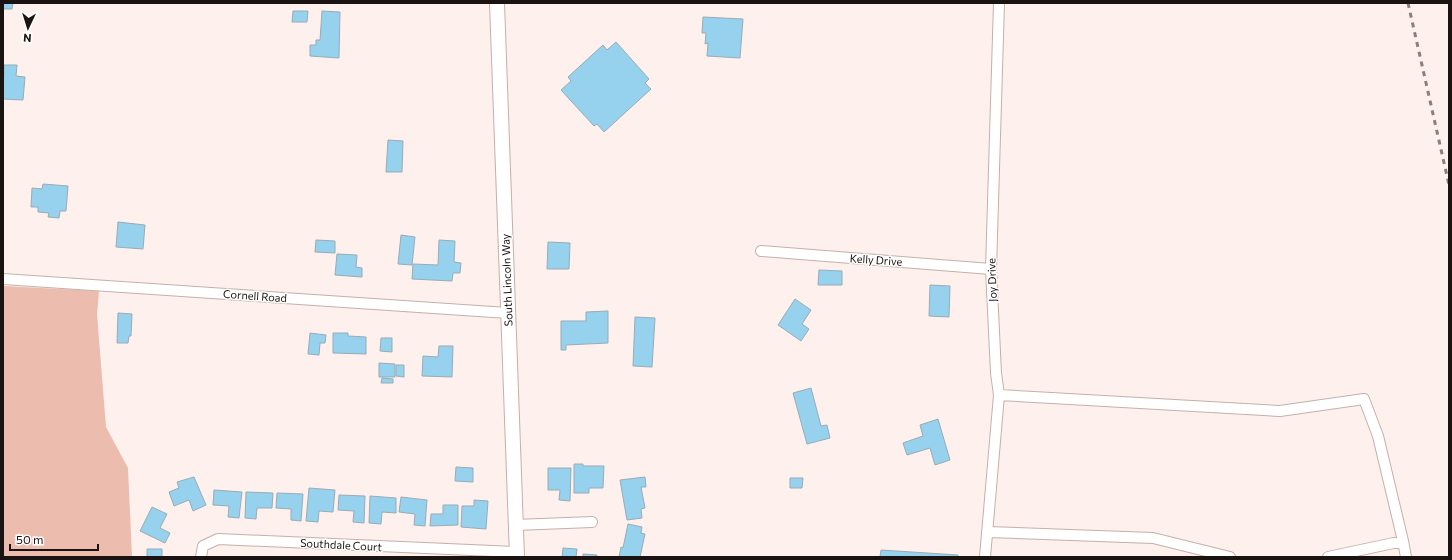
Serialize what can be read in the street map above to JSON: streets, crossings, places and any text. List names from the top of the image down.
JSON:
{
  "streets": {
    "main road": ["South Lincoln Way"],
    "street": [
      "Kelly Drive",
      "Joy Drive",
      "Cornell Road",
      "Southdale Court"
    ]
  },
  "crossings": [
    ["Kelly Drive", "Joy Drive"],
    ["South Lincoln Way", "Cornell Road"],
    ["South Lincoln Way", "Southdale Court"]
  ],
  "scale_bar": "50 m",
  "north": "bottom"
}
